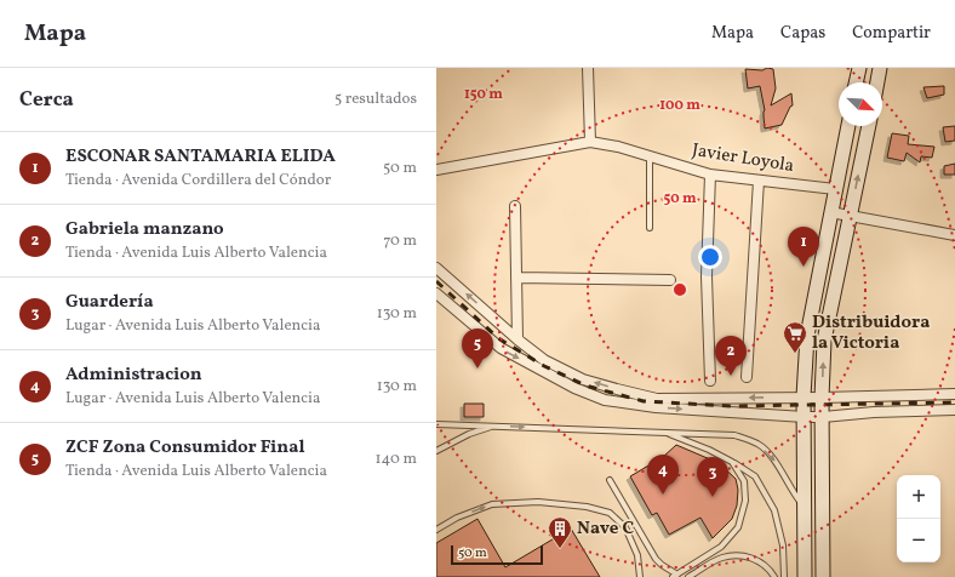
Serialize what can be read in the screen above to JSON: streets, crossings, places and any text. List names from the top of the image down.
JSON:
{
  "streets": {
    "street": ["Javier Loyola"]
  },
  "places": {
    "supermarket": ["Distribuidora la Victoria"],
    "building": ["Nave C"]
  },
  "scale_bar": "50 m",
  "north": "bottom right",
  "page": {
    "header": "Mapa",
    "nav": ["Mapa", "Capas", "Compartir"],
    "heading": ["Cerca", "5 resultados"],
    "list": [
      {
        "mark": "1",
        "name": "ESCONAR SANTAMARIA ELIDA",
        "note": "Tienda · Avenida Cordillera del Cóndor",
        "value": "50 m"
      },
      {
        "mark": "2",
        "name": "Gabriela manzano",
        "note": "Tienda · Avenida Luis Alberto Valencia",
        "value": "70 m"
      },
      {
        "mark": "3",
        "name": "Guardería",
        "note": "Lugar · Avenida Luis Alberto Valencia",
        "value": "130 m"
      },
      {
        "mark": "4",
        "name": "Administracion",
        "note": "Lugar · Avenida Luis Alberto Valencia",
        "value": "130 m"
      },
      {
        "mark": "5",
        "name": "ZCF Zona Consumidor Final",
        "note": "Tienda · Avenida Luis Alberto Valencia",
        "value": "140 m"
      }
    ],
    "pins": [
      "1",
      "5",
      "2",
      "4",
      "3"
    ],
    "map_buttons": ["+", "−"],
    "scale": "50 m"
  },
  "rings": ["150 m", "100 m", "50 m"]
}
